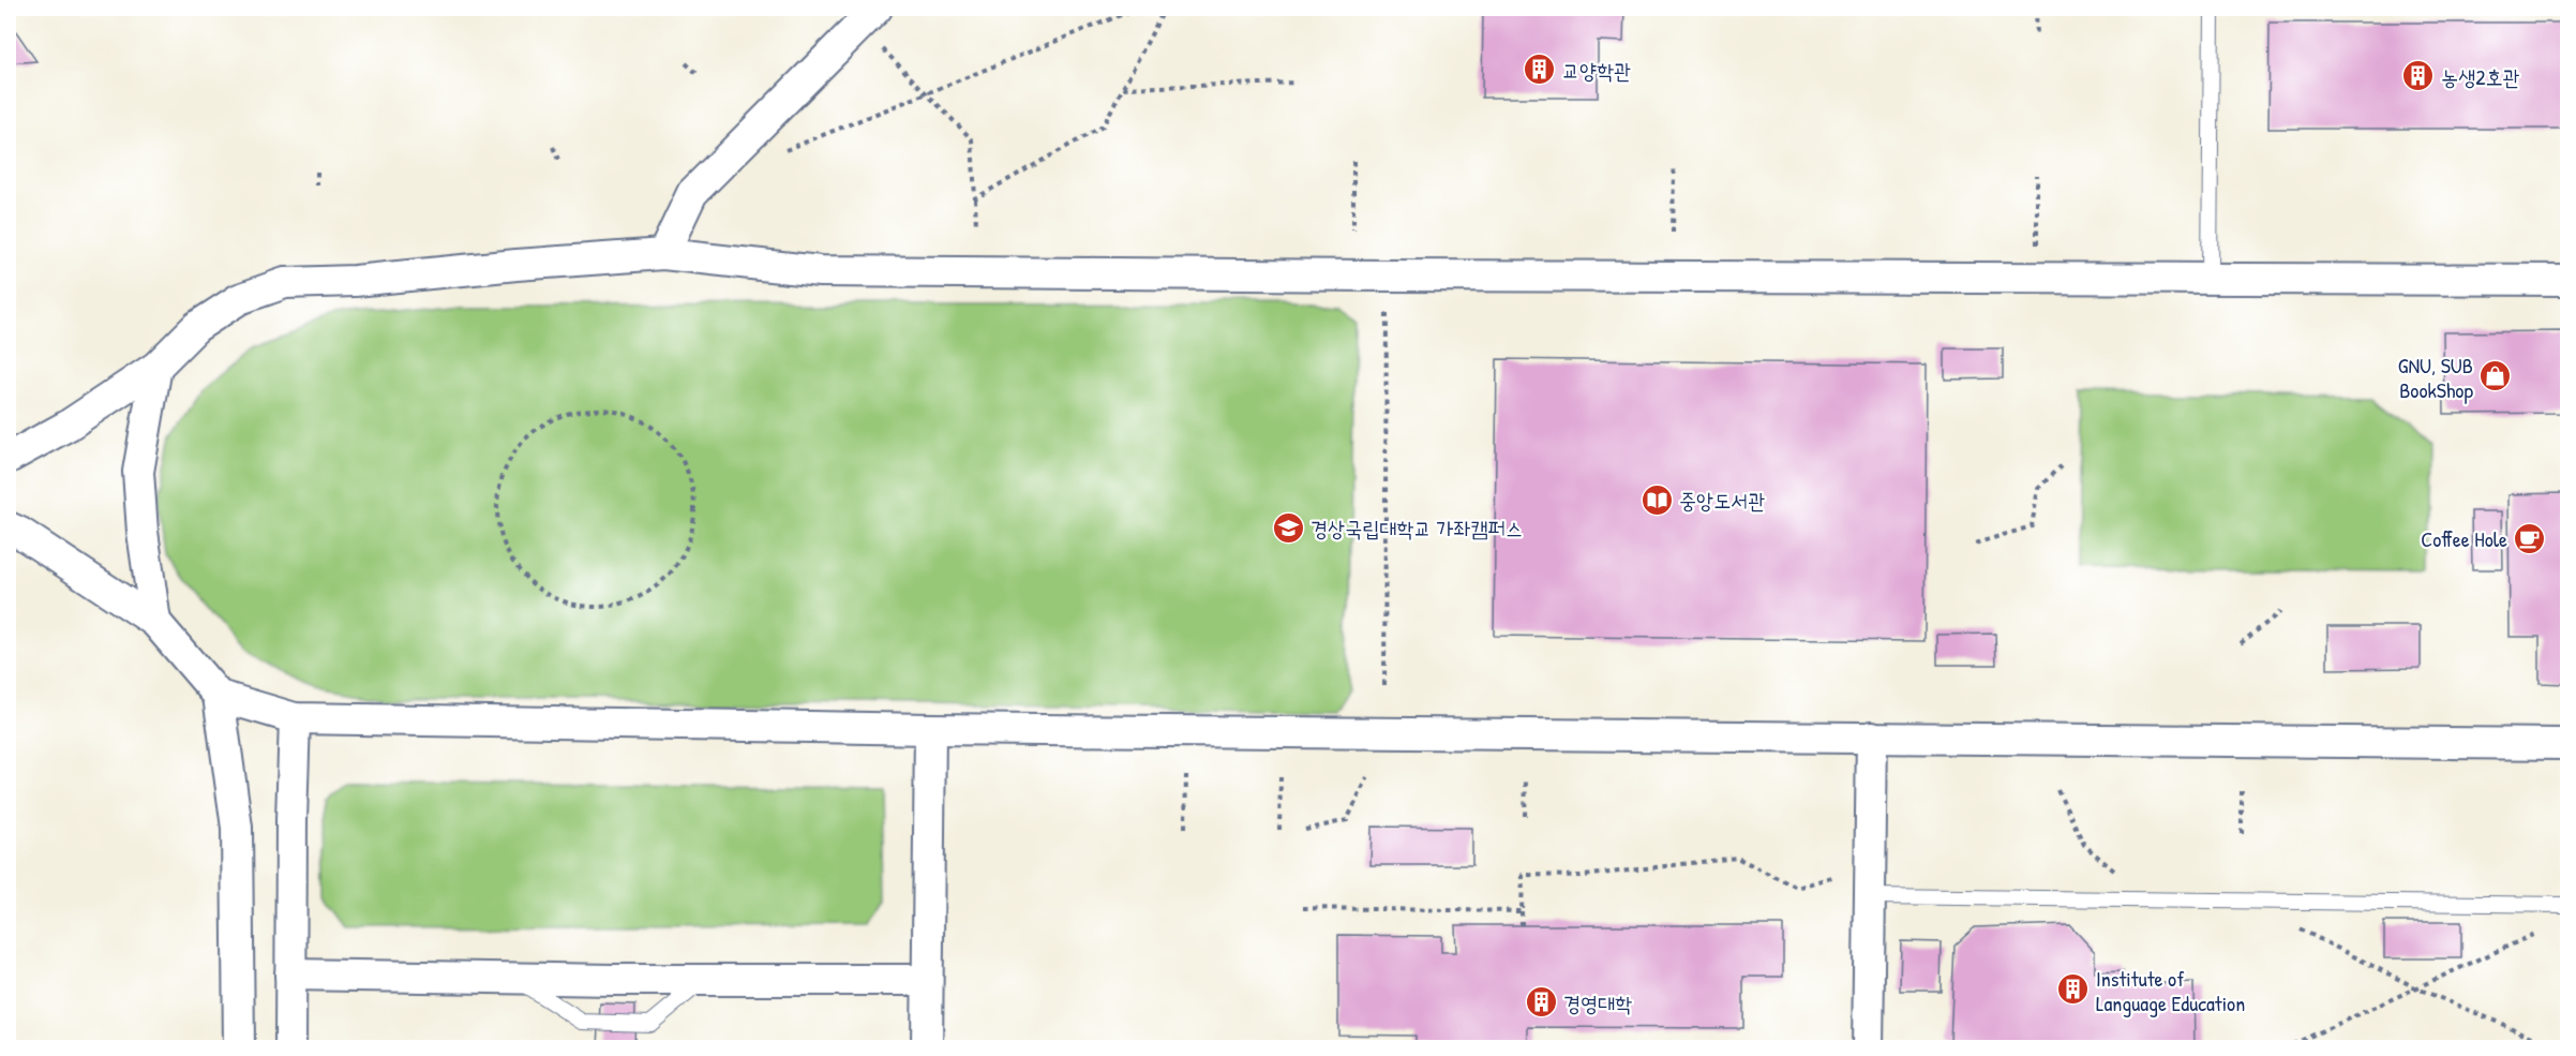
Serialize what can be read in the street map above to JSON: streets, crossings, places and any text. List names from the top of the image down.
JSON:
{
  "places": {
    "building": [
      "교양학관",
      "농생2호관",
      "Institute of Language Education",
      "경영대학"
    ],
    "shop": ["GNU, SUB BookShop"],
    "library": ["중앙도서관"],
    "school or university": ["경상국립대학교 가좌캠퍼스"],
    "cafe": ["Coffee Hole"]
  }
}
